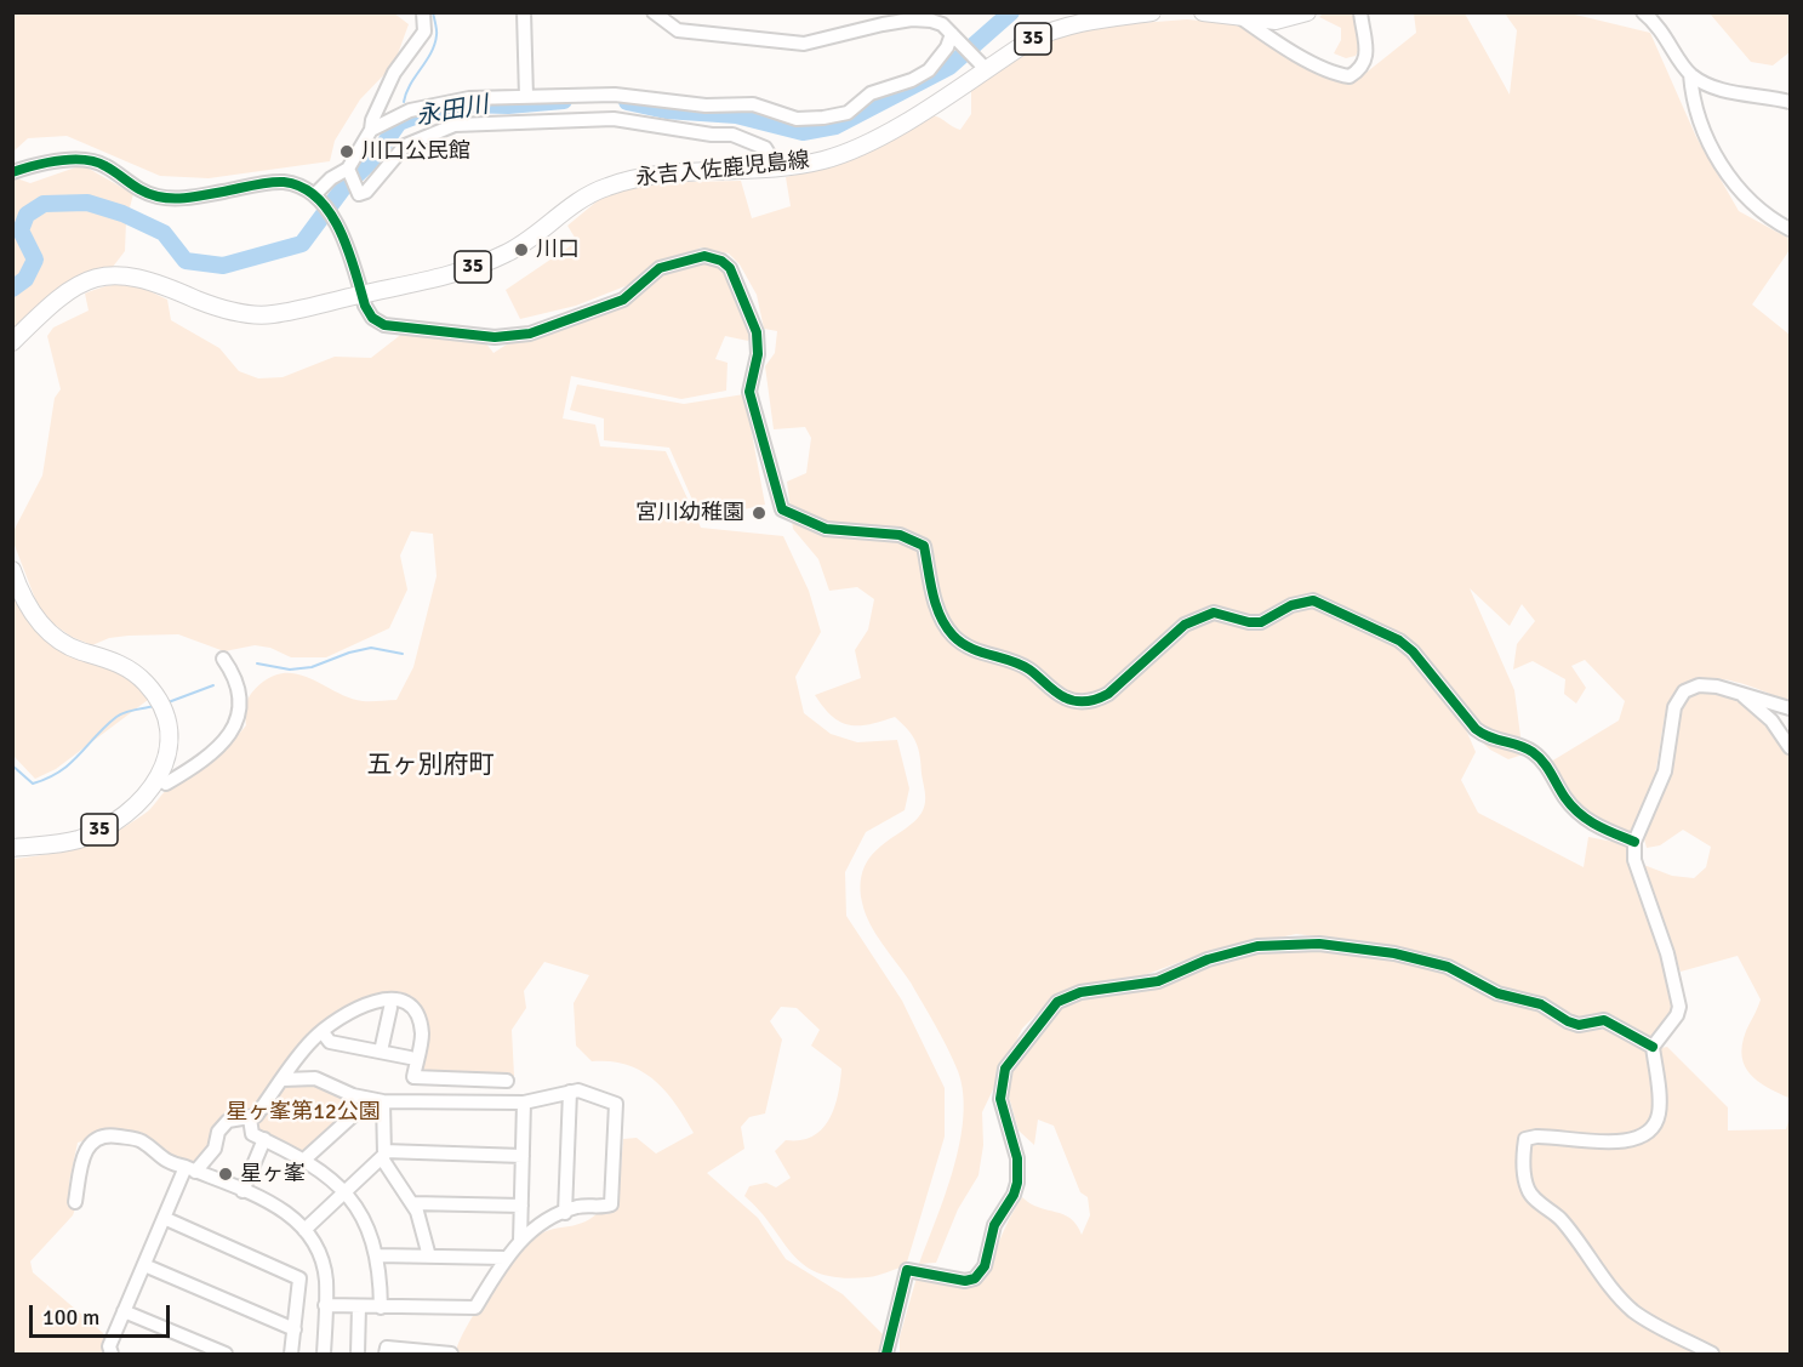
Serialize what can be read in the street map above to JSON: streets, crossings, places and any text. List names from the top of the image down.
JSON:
{
  "streets": {
    "main road": ["35", "永吉入佐鹿児島線"]
  },
  "districts": ["五ヶ別府町"],
  "water": ["永田川"],
  "parks": ["星ヶ峯第12公園"],
  "places": [
    "川口公民館",
    "川口",
    "宮川幼稚園",
    "星ヶ峯"
  ],
  "scale_bar": "100 m"
}
